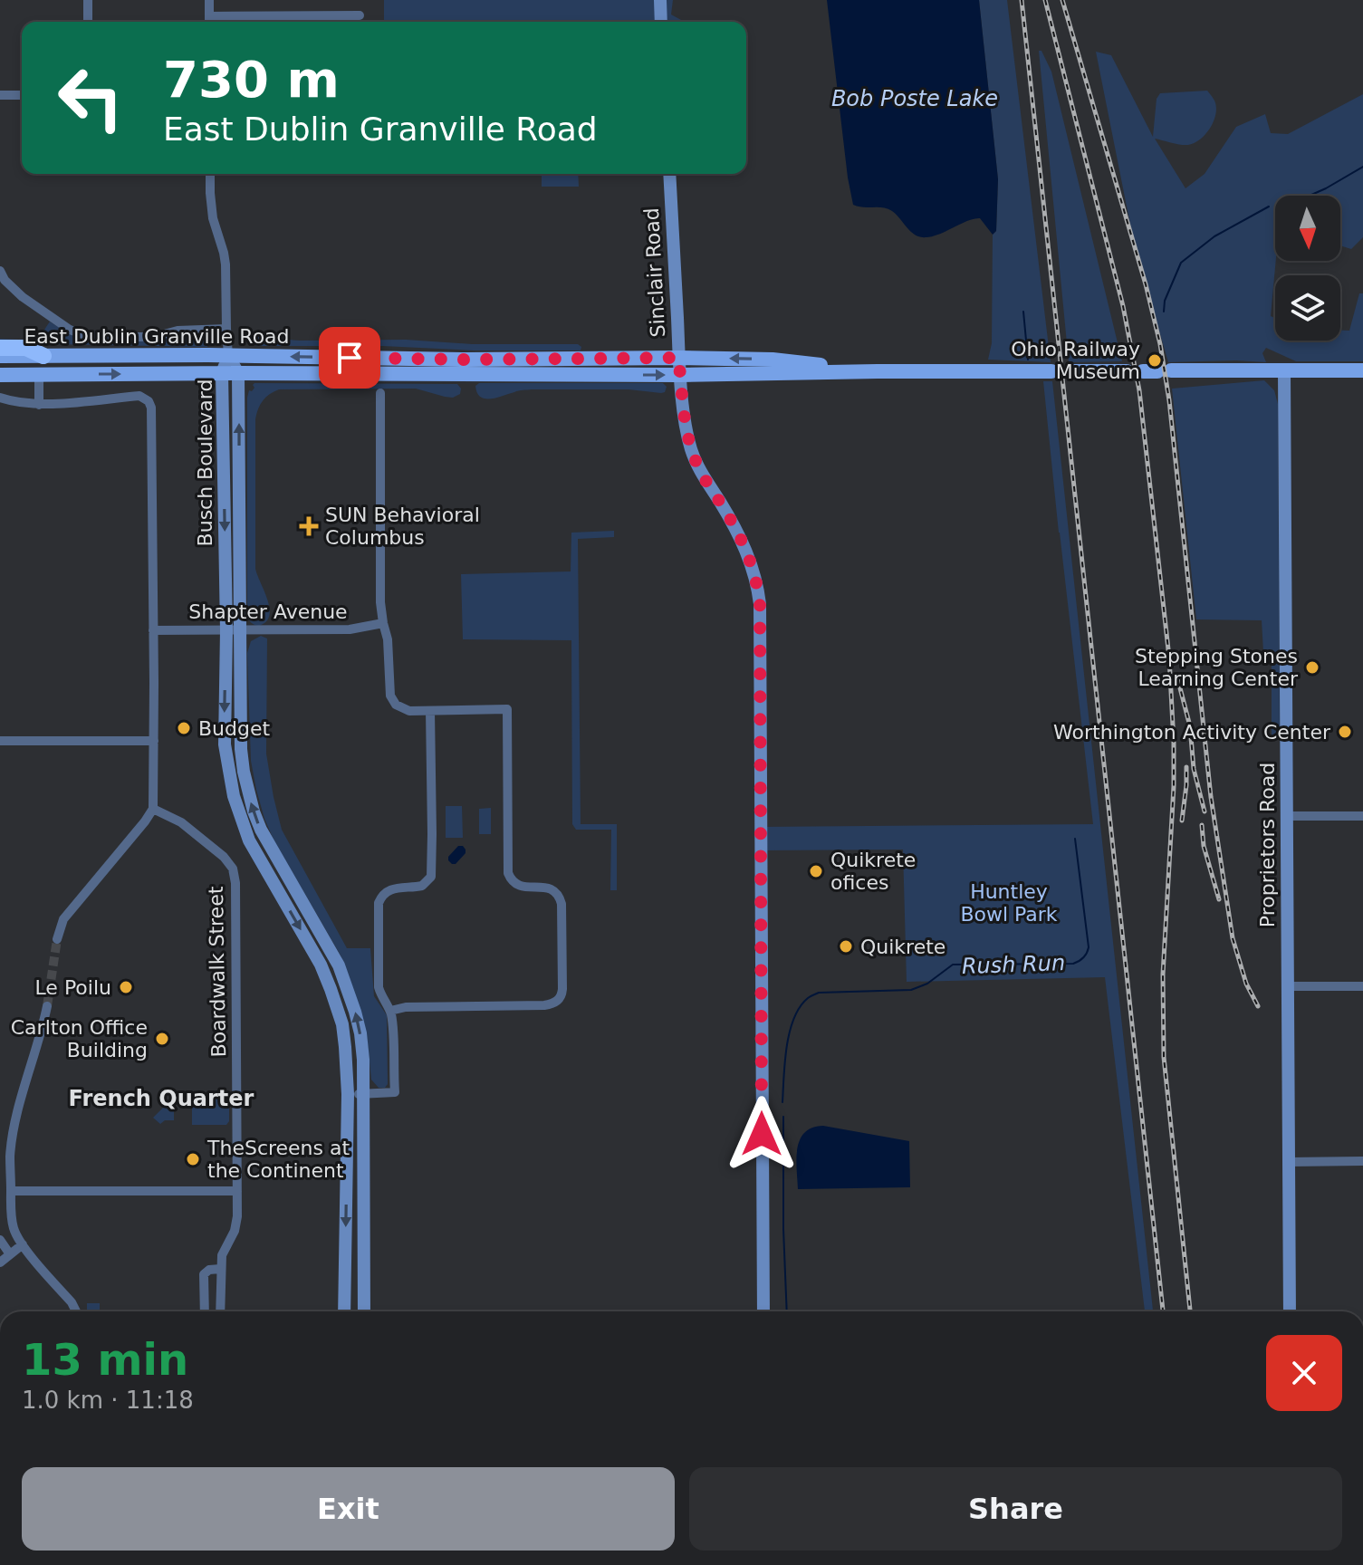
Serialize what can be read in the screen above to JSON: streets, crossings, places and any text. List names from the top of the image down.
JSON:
{
  "streets": {
    "main road": [
      "Sinclair Road",
      "East Dublin Granville Road",
      "Busch Boulevard",
      "Proprietors Road"
    ],
    "street": ["Shapter Avenue", "Boardwalk Street"]
  },
  "crossings": [
    ["Sinclair Road", "East Dublin Granville Road"],
    ["East Dublin Granville Road", "Busch Boulevard"],
    ["Busch Boulevard", "Shapter Avenue"]
  ],
  "districts": ["French Quarter"],
  "water": ["Bob Poste Lake", "Rush Run"],
  "parks": ["Huntley Bowl Park"],
  "places": {
    "other": [
      "Ohio Railway Museum",
      "Stepping Stones Learning Center",
      "Budget",
      "Worthington Activity Center",
      "Quikrete ofices",
      "Quikrete",
      "Le Poilu",
      "Carlton Office Building",
      "TheScreens at the Continent"
    ],
    "health": ["SUN Behavioral Columbus"]
  },
  "north": "bottom",
  "page": {
    "turn": ["730 m", "East Dublin Granville Road"],
    "heading": ["13 min", "1.0 km · 11:18"],
    "buttons": ["Exit", "Share"]
  }
}
